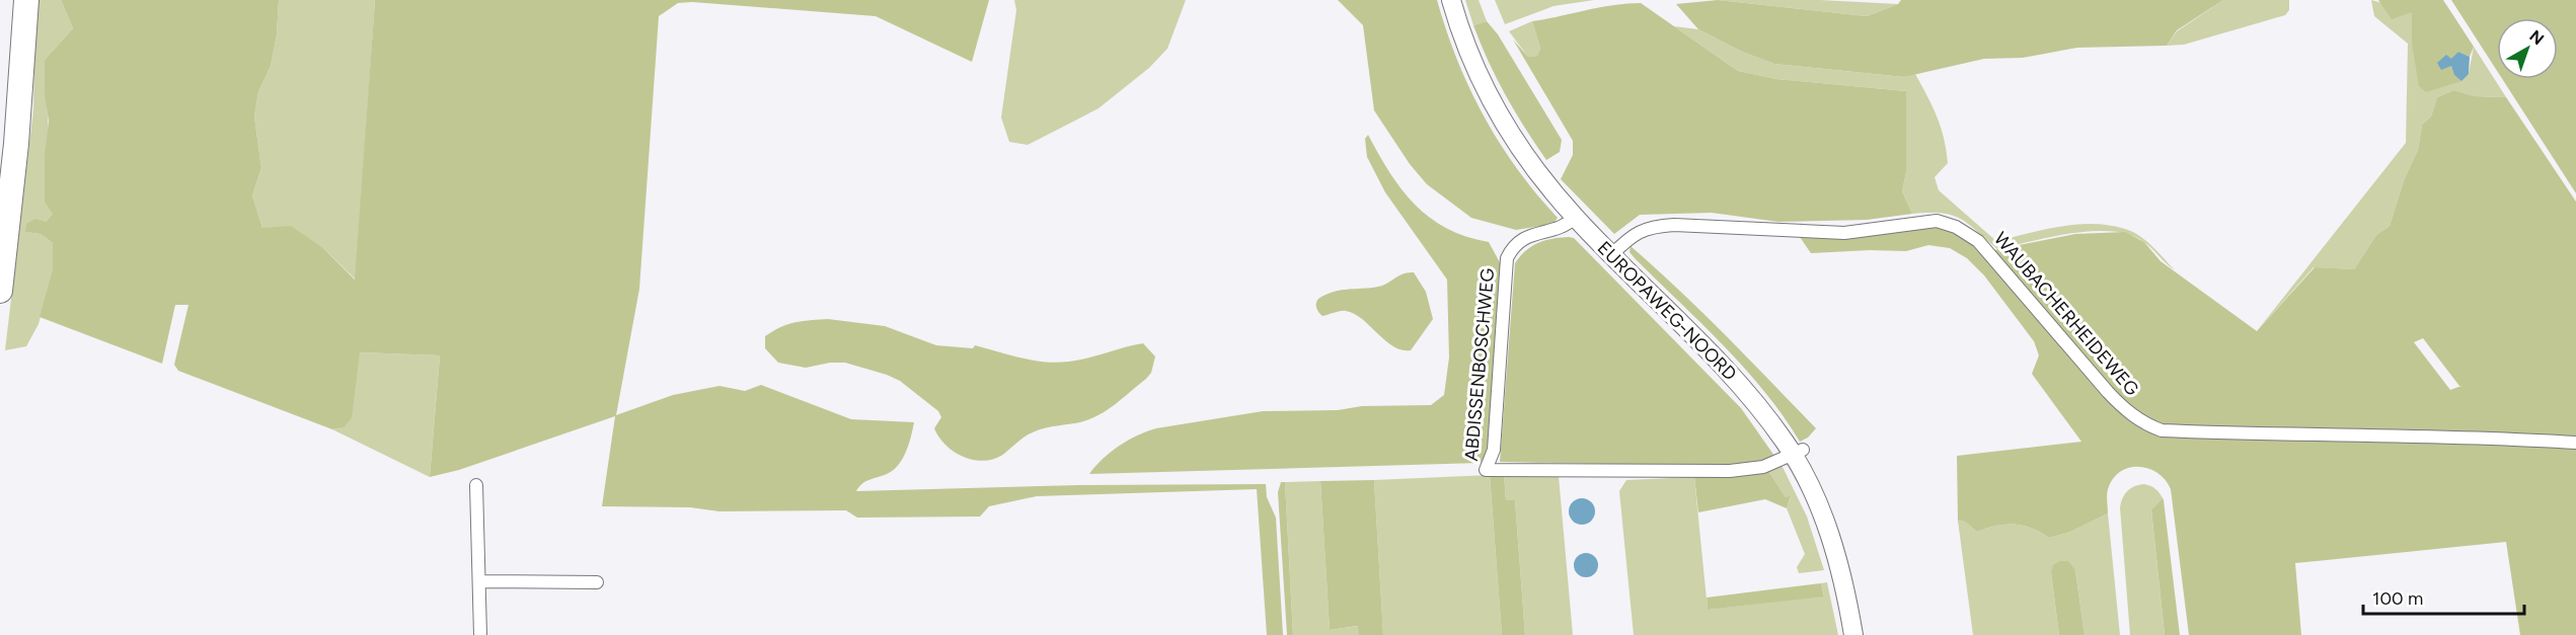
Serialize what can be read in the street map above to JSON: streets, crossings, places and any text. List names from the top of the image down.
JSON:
{
  "streets": {
    "street": ["EUROPAWEG-NOORD", "WAUBACHERHEIDEWEG", "ABDISSENBOSCHWEG"]
  },
  "crossings": [
    ["EUROPAWEG-NOORD", "WAUBACHERHEIDEWEG"],
    ["EUROPAWEG-NOORD", "ABDISSENBOSCHWEG"]
  ],
  "scale_bar": "100 m",
  "north": "top right"
}
